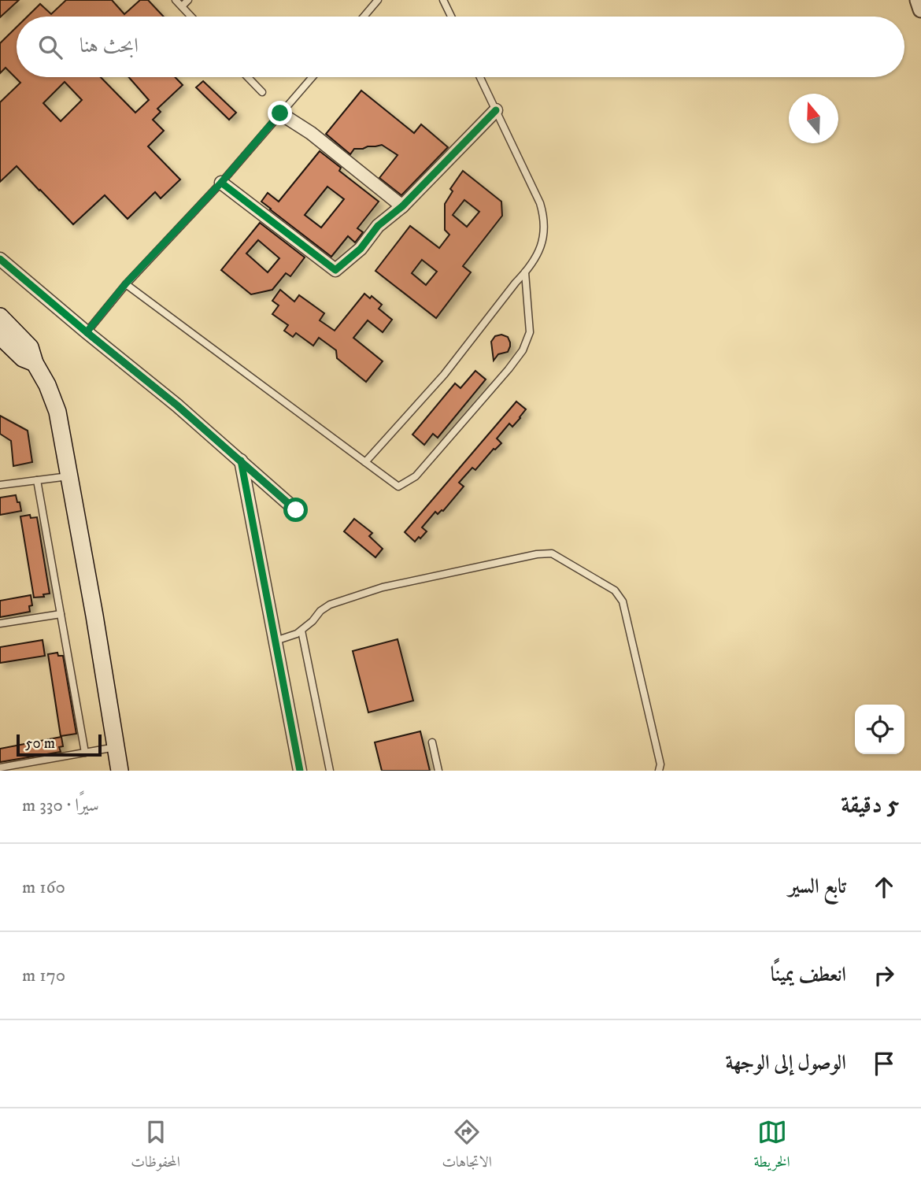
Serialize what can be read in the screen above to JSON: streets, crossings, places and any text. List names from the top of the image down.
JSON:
{
  "scale_bar": "50 m",
  "north": "top",
  "page": {
    "search": "ابحث هنا",
    "scale": "50 m",
    "heading": ["5 دقيقة", "سيرًا · 330 m"],
    "list": [
      ["تابع السير", "160 m"],
      ["انعطف يمينًا", "170 m"],
      "الوصول إلى الوجهة"
    ],
    "nav": ["الخريطة", "الاتجاهات", "المحفوظات"]
  }
}
